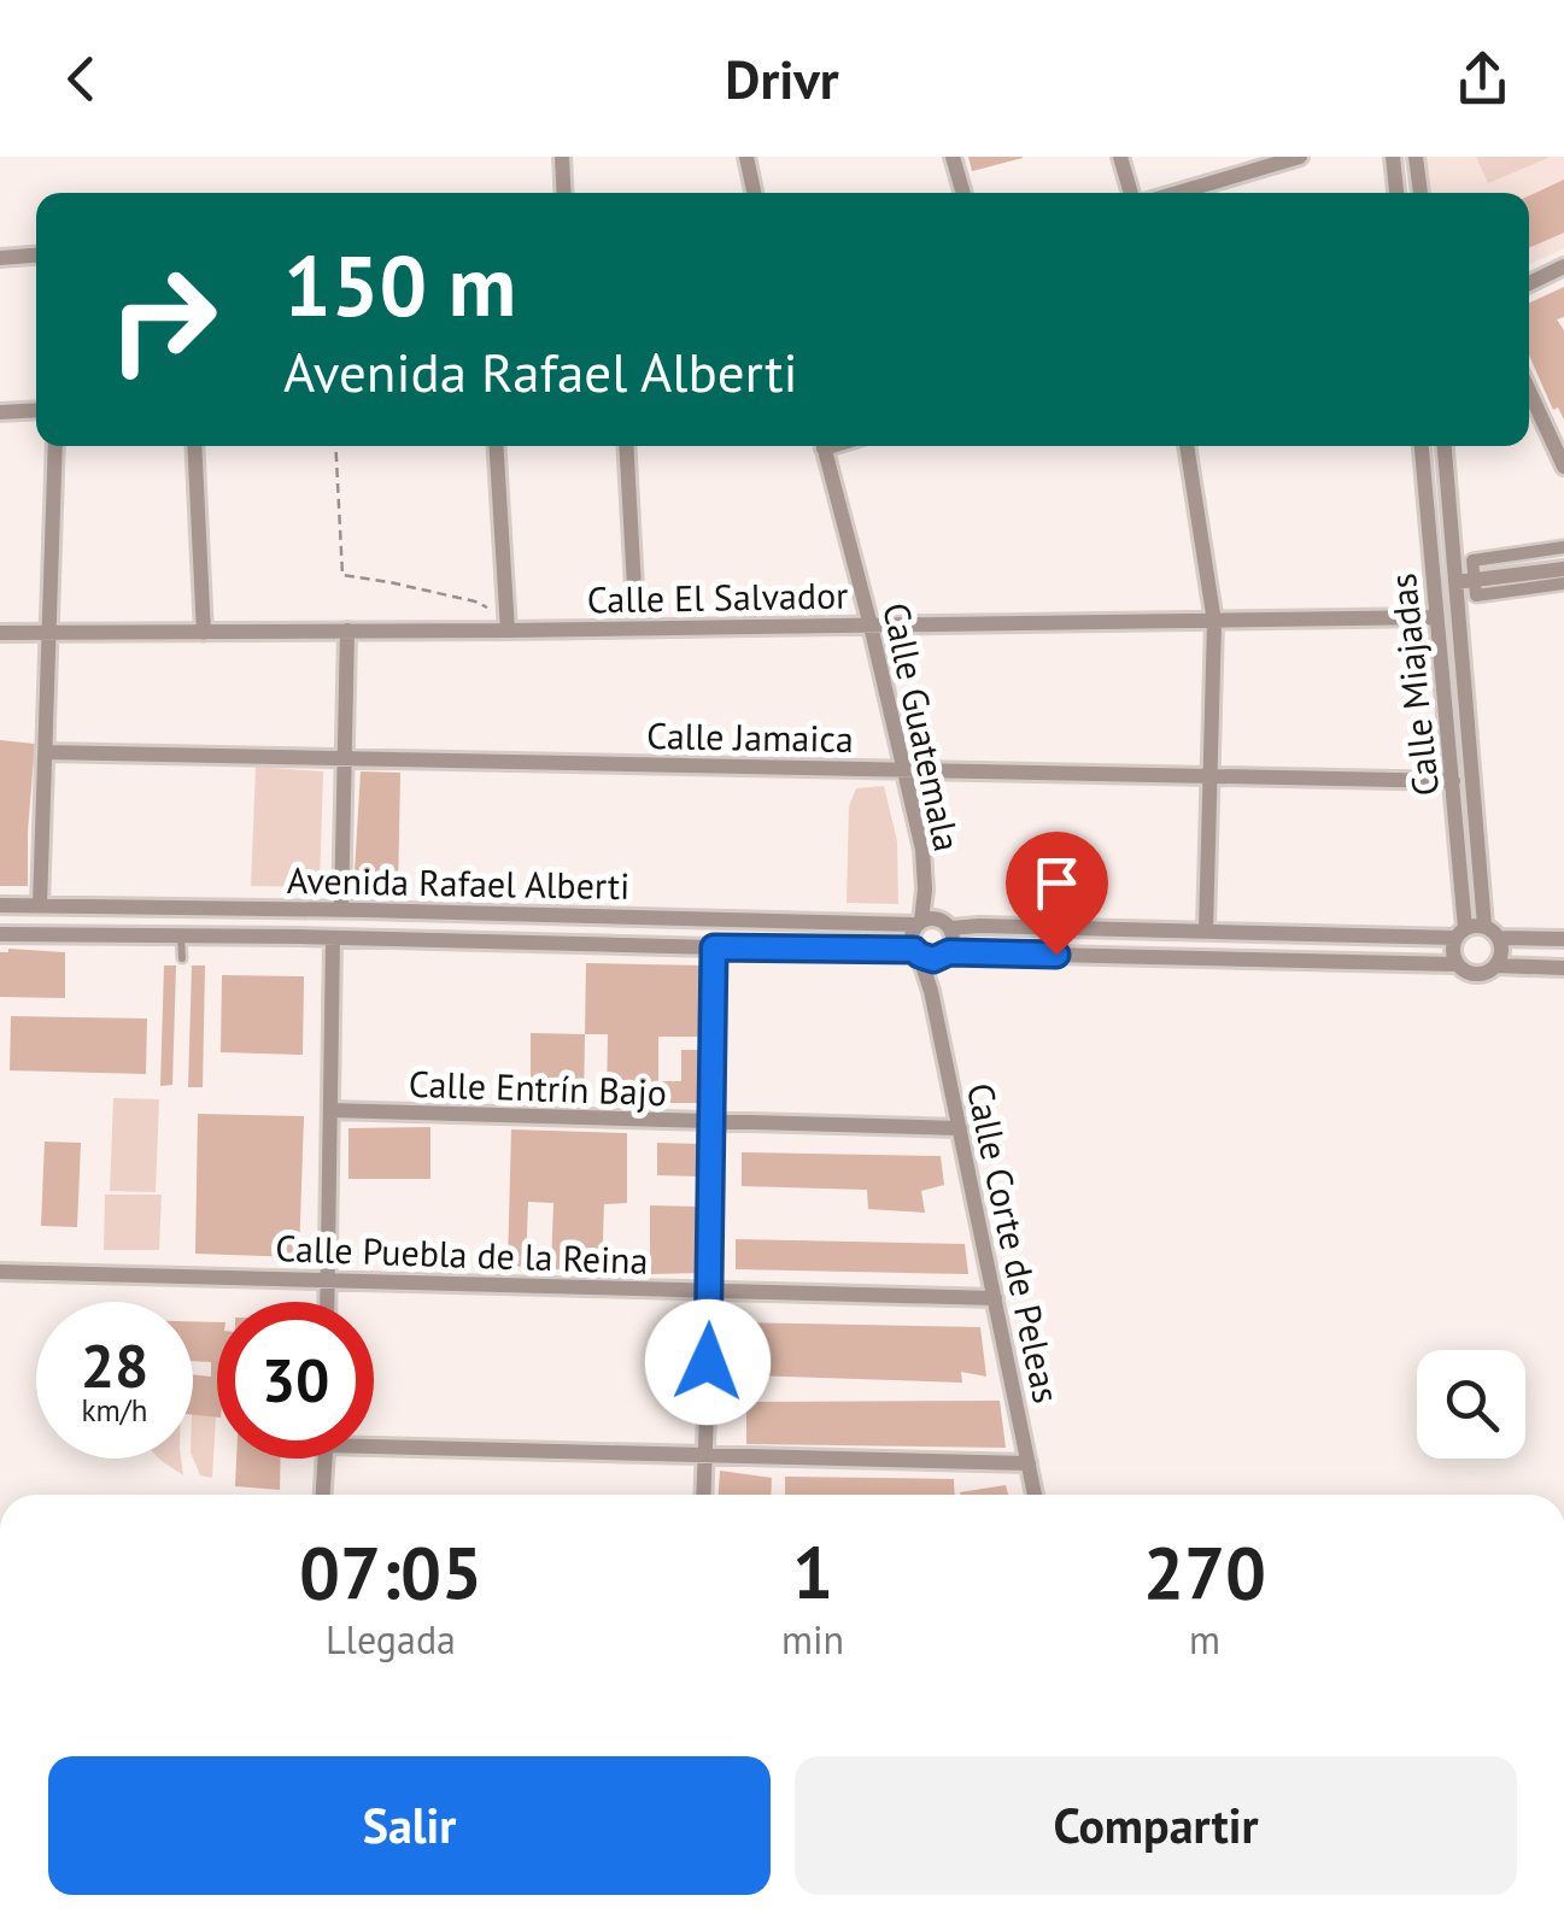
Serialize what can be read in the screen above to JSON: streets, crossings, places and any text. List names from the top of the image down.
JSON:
{
  "streets": {
    "street": [
      "Calle El Salvador",
      "Calle Miajadas",
      "Calle Guatemala",
      "Calle Jamaica",
      "Avenida Rafael Alberti",
      "Calle Entrín Bajo",
      "Calle Corte de Peleas",
      "Calle Puebla de la Reina"
    ]
  },
  "crossings": [
    ["Calle El Salvador", "Calle Miajadas"],
    ["Calle El Salvador", "Calle Guatemala"],
    ["Calle Miajadas", "Calle Jamaica"],
    ["Calle Guatemala", "Calle Jamaica"],
    ["Calle Guatemala", "Avenida Rafael Alberti"],
    ["Calle Guatemala", "Calle Corte de Peleas"],
    ["Avenida Rafael Alberti", "Calle Corte de Peleas"],
    ["Calle Entrín Bajo", "Calle Corte de Peleas"],
    ["Calle Corte de Peleas", "Calle Puebla de la Reina"]
  ],
  "page": {
    "header": "Drivr",
    "turn": ["150 m", "Avenida Rafael Alberti"],
    "speed": "28 km/h",
    "limit": "30",
    "eta": [
      "07:05",
      "Llegada",
      "1",
      "min",
      "270",
      "m"
    ],
    "buttons": ["Salir", "Compartir"]
  }
}
